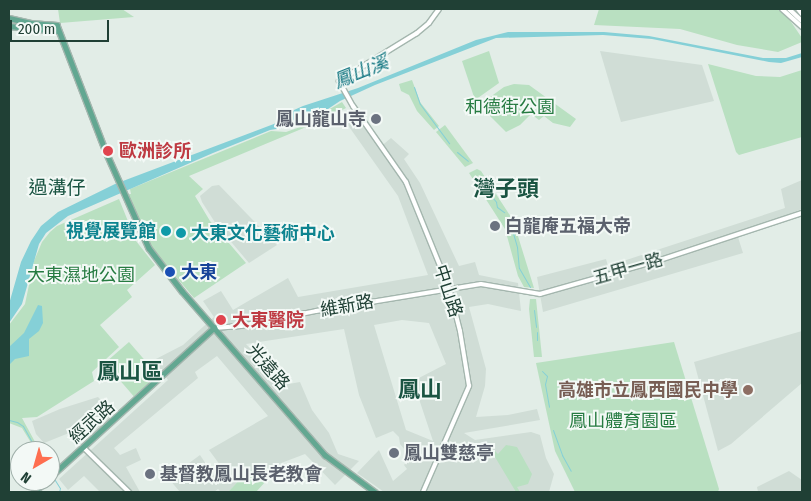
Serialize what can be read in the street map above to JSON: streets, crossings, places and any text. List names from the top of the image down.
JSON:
{
  "streets": {
    "main road": [
      "五甲一路",
      "中山路",
      "維新路",
      "光遠路",
      "經武路"
    ]
  },
  "crossings": [
    ["五甲一路", "中山路"],
    ["五甲一路", "維新路"],
    ["中山路", "維新路"],
    ["維新路", "光遠路"],
    ["維新路", "經武路"],
    ["光遠路", "經武路"]
  ],
  "districts": [
    "過溝仔",
    "灣子頭",
    "鳳山區",
    "鳳山"
  ],
  "water": ["鳳山溪"],
  "parks": ["和德街公園", "大東濕地公園", "鳳山體育園區"],
  "places": [
    "鳳山龍山寺",
    "歐洲診所",
    "白龍庵五福大帝",
    "視覺展覽館",
    "大東文化藝術中心",
    "大東",
    "大東醫院",
    "高雄市立鳳西國民中學",
    "鳳山雙慈亭",
    "基督教鳳山長老教會"
  ],
  "scale_bar": "200 m",
  "north": "bottom left"
}
